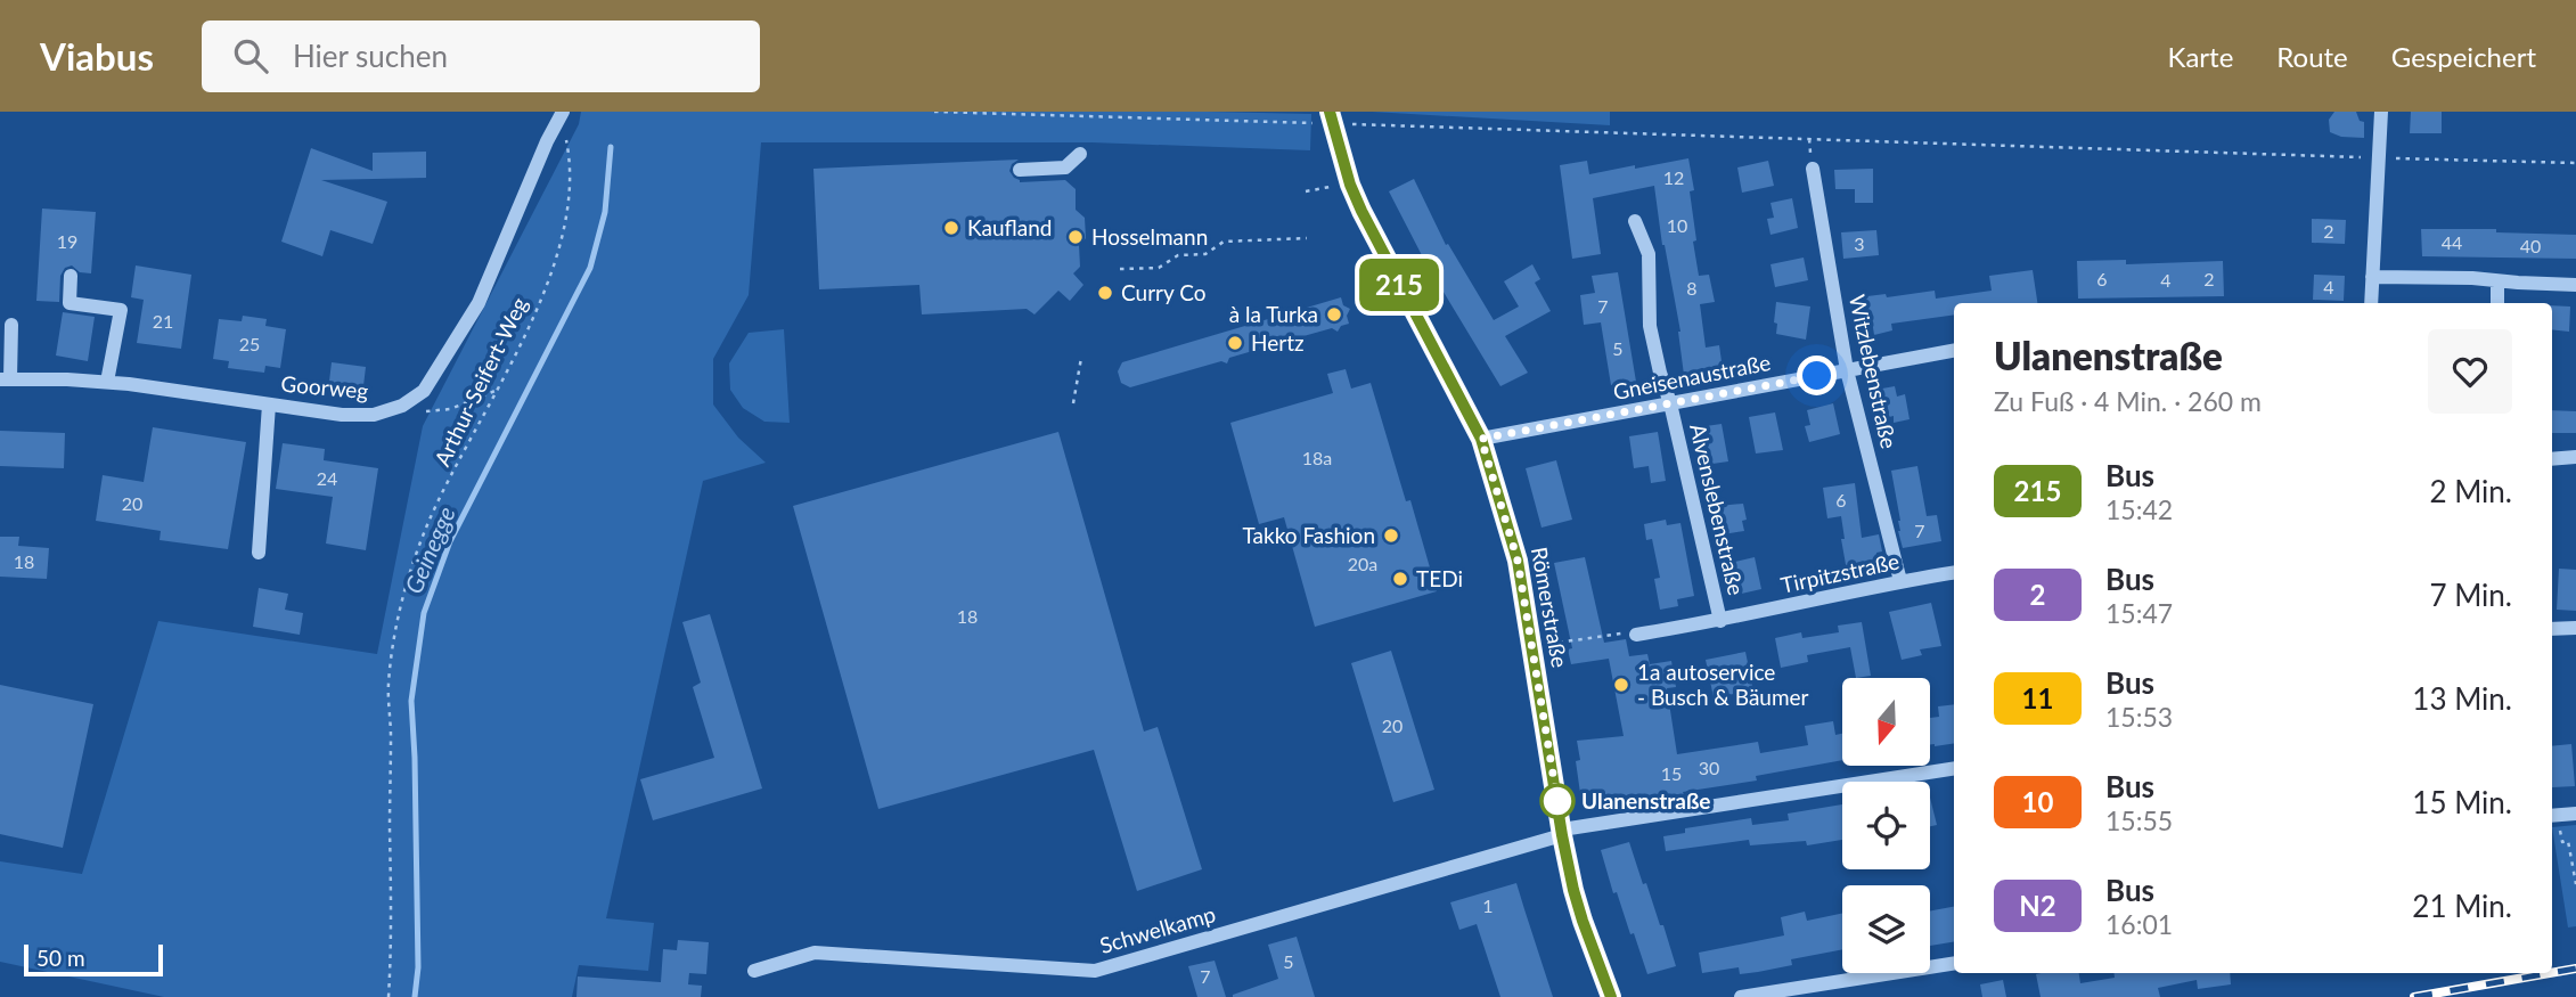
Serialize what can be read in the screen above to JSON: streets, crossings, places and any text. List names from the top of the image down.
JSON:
{
  "streets": {
    "main road": ["Römerstraße"],
    "street": [
      "Witzlebenstraße",
      "Gneisenaustraße",
      "Goorweg",
      "Alvenslebenstraße",
      "Tirpitzstraße",
      "Schwelkamp"
    ],
    "path": ["Arthur-Seifert-Weg"]
  },
  "crossings": [
    ["Witzlebenstraße", "Gneisenaustraße"],
    ["Witzlebenstraße", "Tirpitzstraße"],
    ["Gneisenaustraße", "Alvenslebenstraße"],
    ["Gneisenaustraße", "Römerstraße"],
    ["Alvenslebenstraße", "Tirpitzstraße"],
    ["Römerstraße", "Schwelkamp"]
  ],
  "water": ["Geinegge"],
  "places": [
    "Kaufland",
    "Hosselmann",
    "Curry Co",
    "à la Turka",
    "Hertz",
    "Takko Fashion",
    "TEDi",
    "1a autoservice - Busch & Bäumer",
    "Ulanenstraße"
  ],
  "lines": ["bus line 215"],
  "house_numbers": [
    "12",
    "10",
    "2",
    "19",
    "44",
    "3",
    "40",
    "6",
    "2",
    "4",
    "4",
    "8",
    "7",
    "21",
    "25",
    "5",
    "18a",
    "24",
    "6",
    "20",
    "7",
    "18",
    "20a",
    "18",
    "20",
    "30",
    "15",
    "1",
    "5",
    "7"
  ],
  "scale_bar": "50 m",
  "north": "bottom",
  "page": {
    "header": "Viabus",
    "search": "Hier suchen",
    "nav": ["Karte", "Route", "Gespeichert"],
    "on_map": "215",
    "heading": ["Ulanenstraße", "Zu Fuß · 4 Min. · 260 m"],
    "list": [
      {
        "mark": "215",
        "name": "Bus",
        "note": "15:42",
        "value": "2 Min."
      },
      {
        "mark": "2",
        "name": "Bus",
        "note": "15:47",
        "value": "7 Min."
      },
      {
        "mark": "11",
        "name": "Bus",
        "note": "15:53",
        "value": "13 Min."
      },
      {
        "mark": "10",
        "name": "Bus",
        "note": "15:55",
        "value": "15 Min."
      },
      {
        "mark": "N2",
        "name": "Bus",
        "note": "16:01",
        "value": "21 Min."
      }
    ],
    "scale": "50 m"
  }
}
